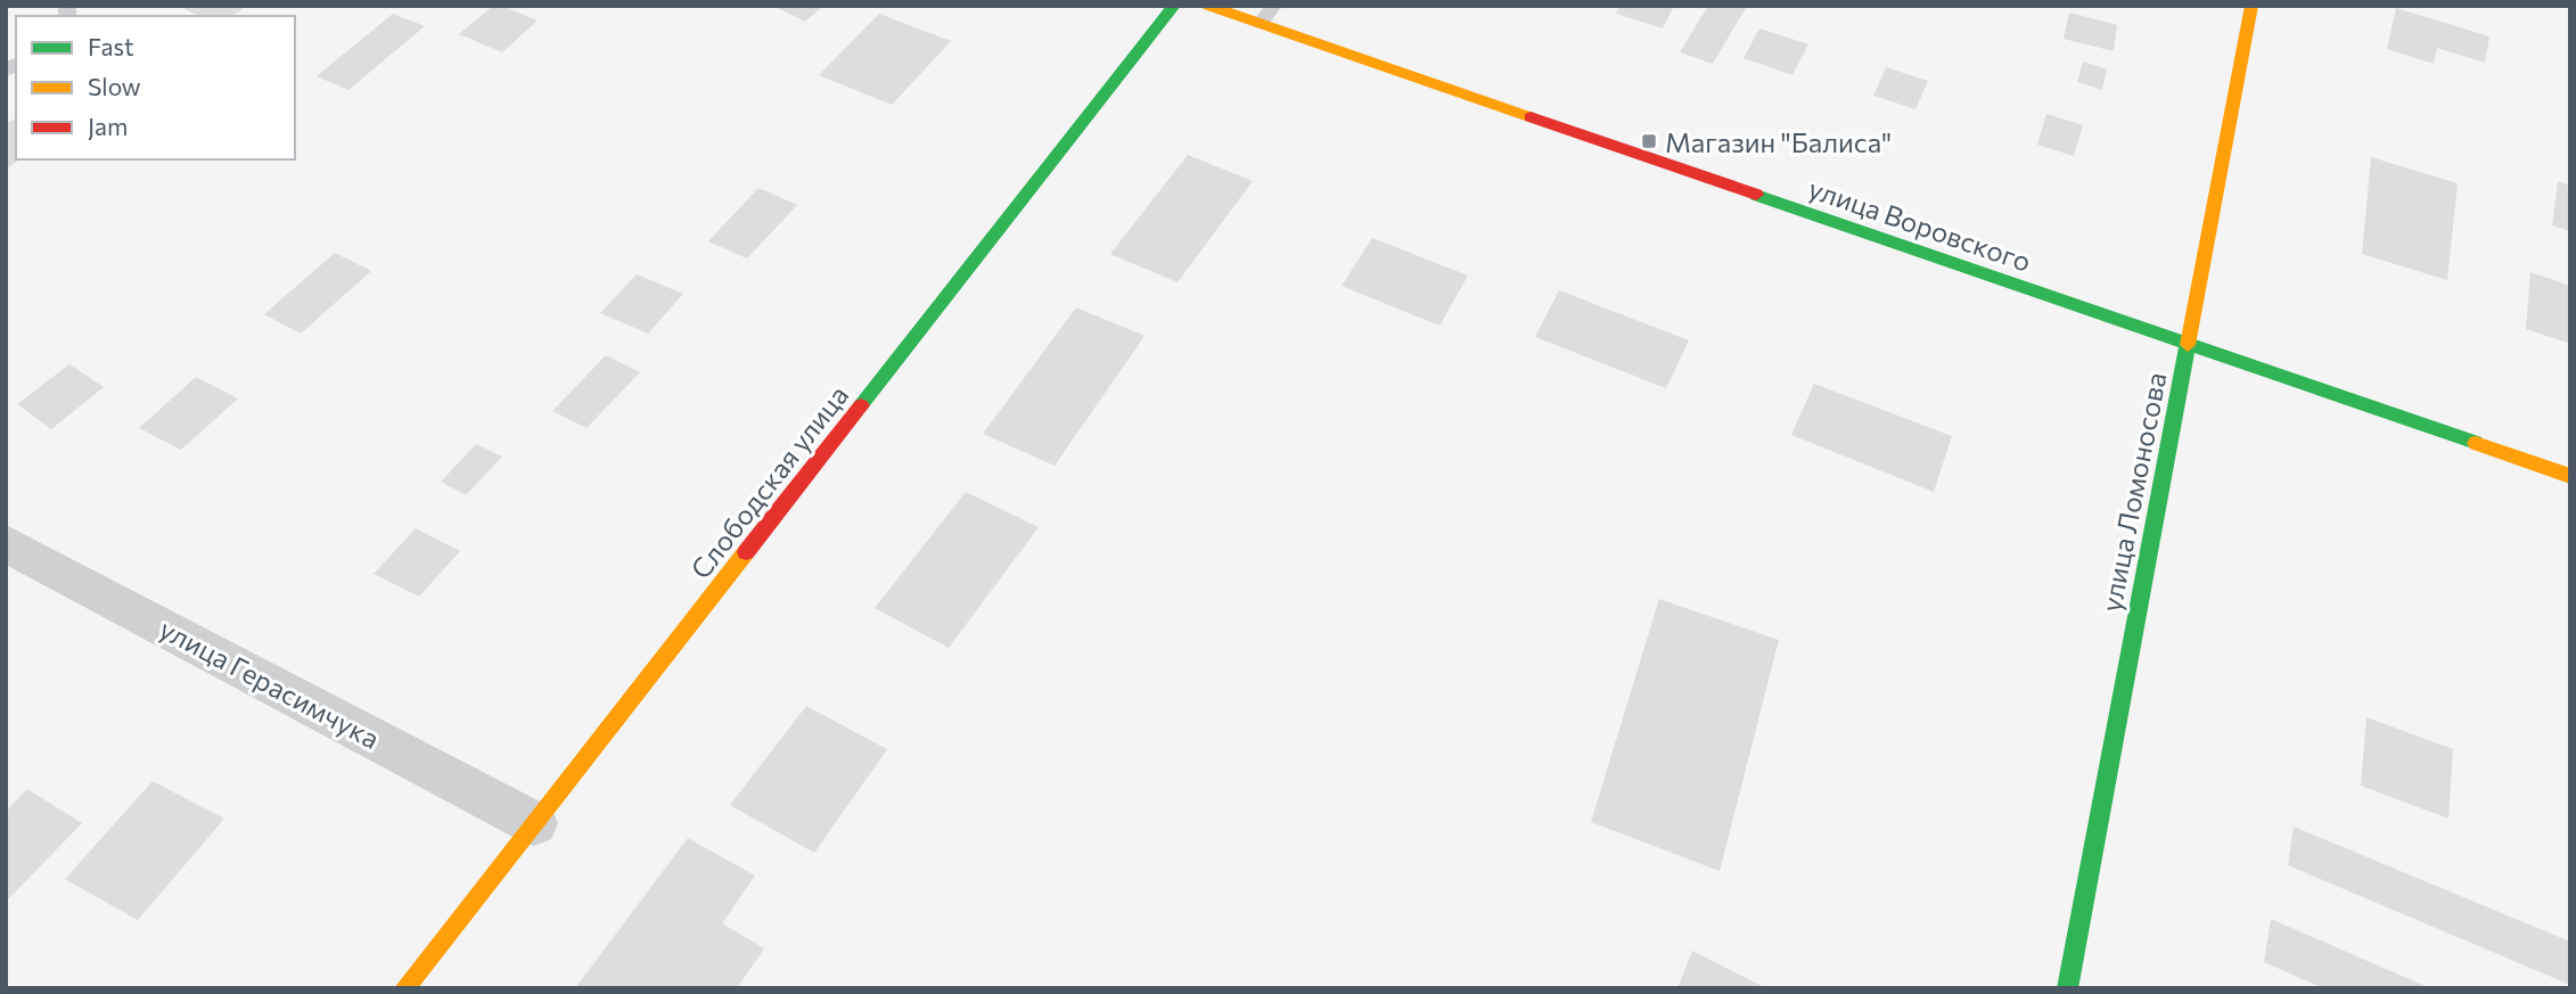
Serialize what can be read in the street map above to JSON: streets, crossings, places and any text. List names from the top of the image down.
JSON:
{
  "streets": {
    "street": [
      "улица Воровского",
      "Слободская улица",
      "улица Ломоносова",
      "улица Герасимчука"
    ]
  },
  "crossings": [
    ["улица Воровского", "улица Ломоносова"],
    ["Слободская улица", "улица Герасимчука"]
  ],
  "places": {
    "transit": ["Магазин \"Балиса\""]
  },
  "legend": ["Fast", "Slow", "Jam"]
}
